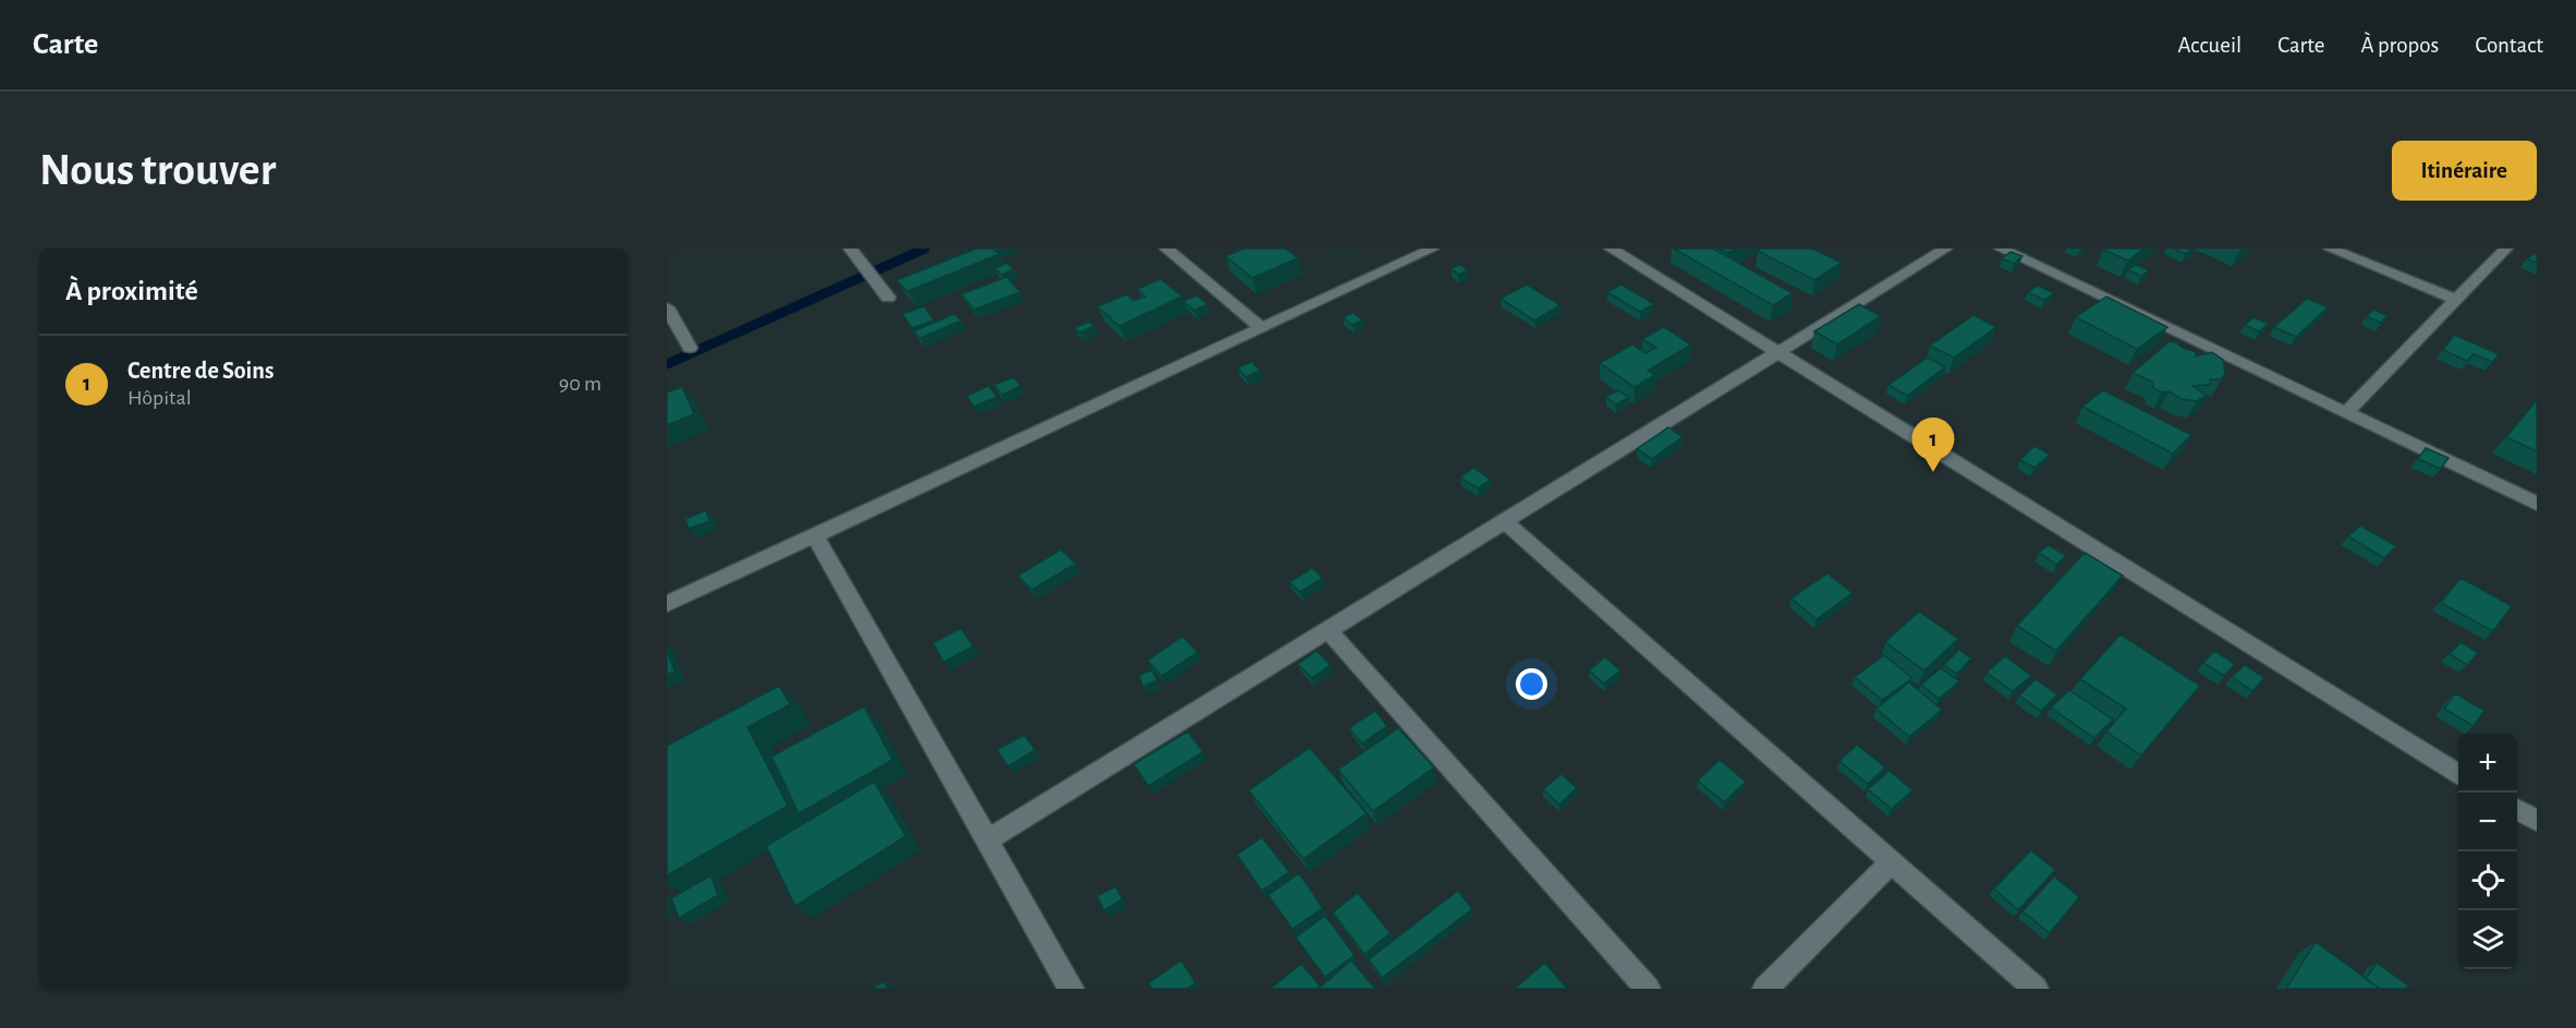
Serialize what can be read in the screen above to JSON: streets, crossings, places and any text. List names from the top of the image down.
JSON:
{
  "page": {
    "header": "Carte",
    "nav": [
      "Accueil",
      "Carte",
      "À propos",
      "Contact"
    ],
    "buttons": "Itinéraire",
    "title": "Nous trouver",
    "heading": "À proximité",
    "list": [
      {
        "mark": "1",
        "name": "Centre de Soins",
        "note": "Hôpital",
        "value": "90 m"
      }
    ],
    "pins": "1",
    "map_buttons": ["+", "−"]
  }
}
